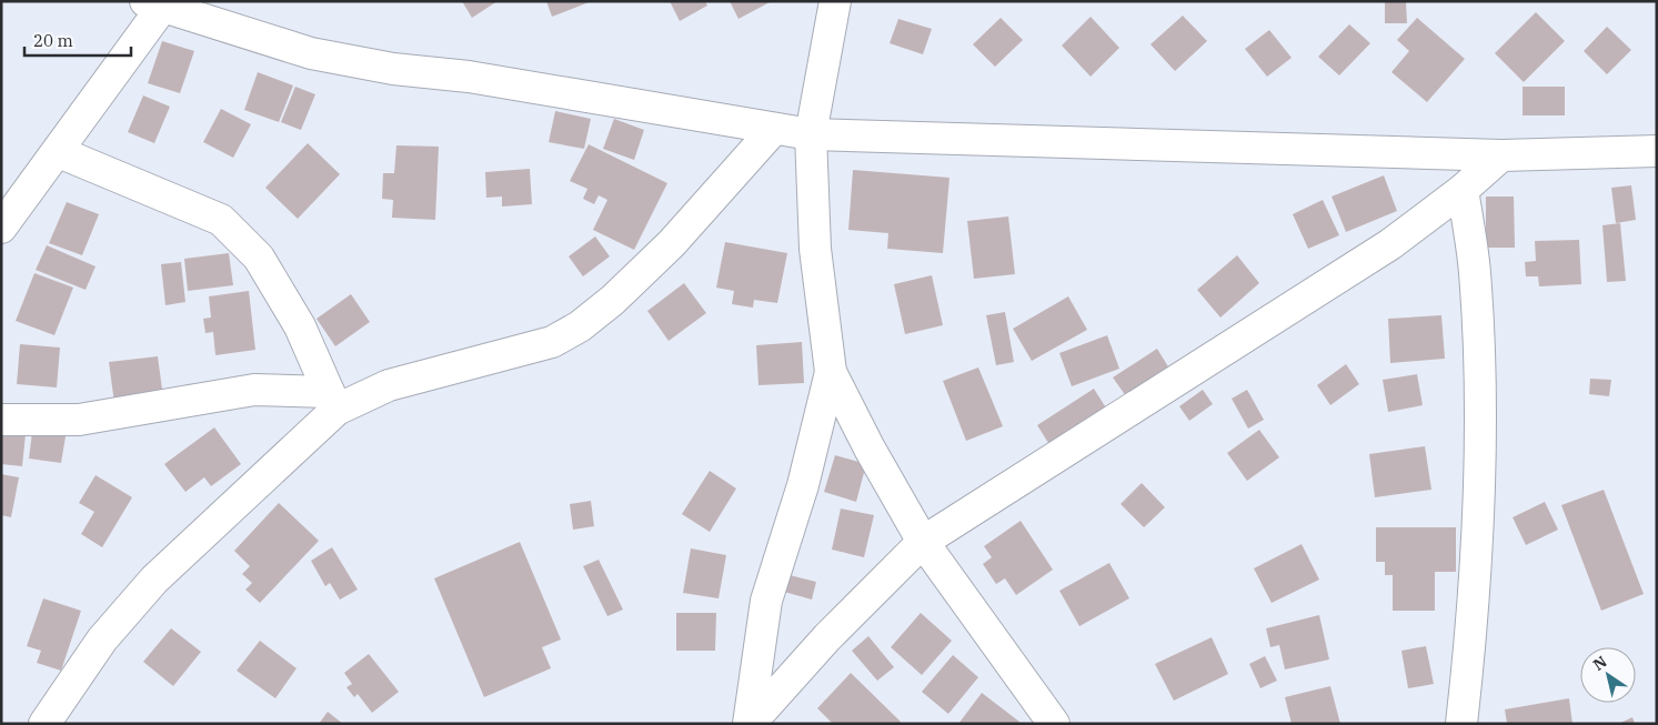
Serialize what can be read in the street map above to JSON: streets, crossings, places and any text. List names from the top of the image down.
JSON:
{
  "scale_bar": "20 m",
  "north": "top left"
}
